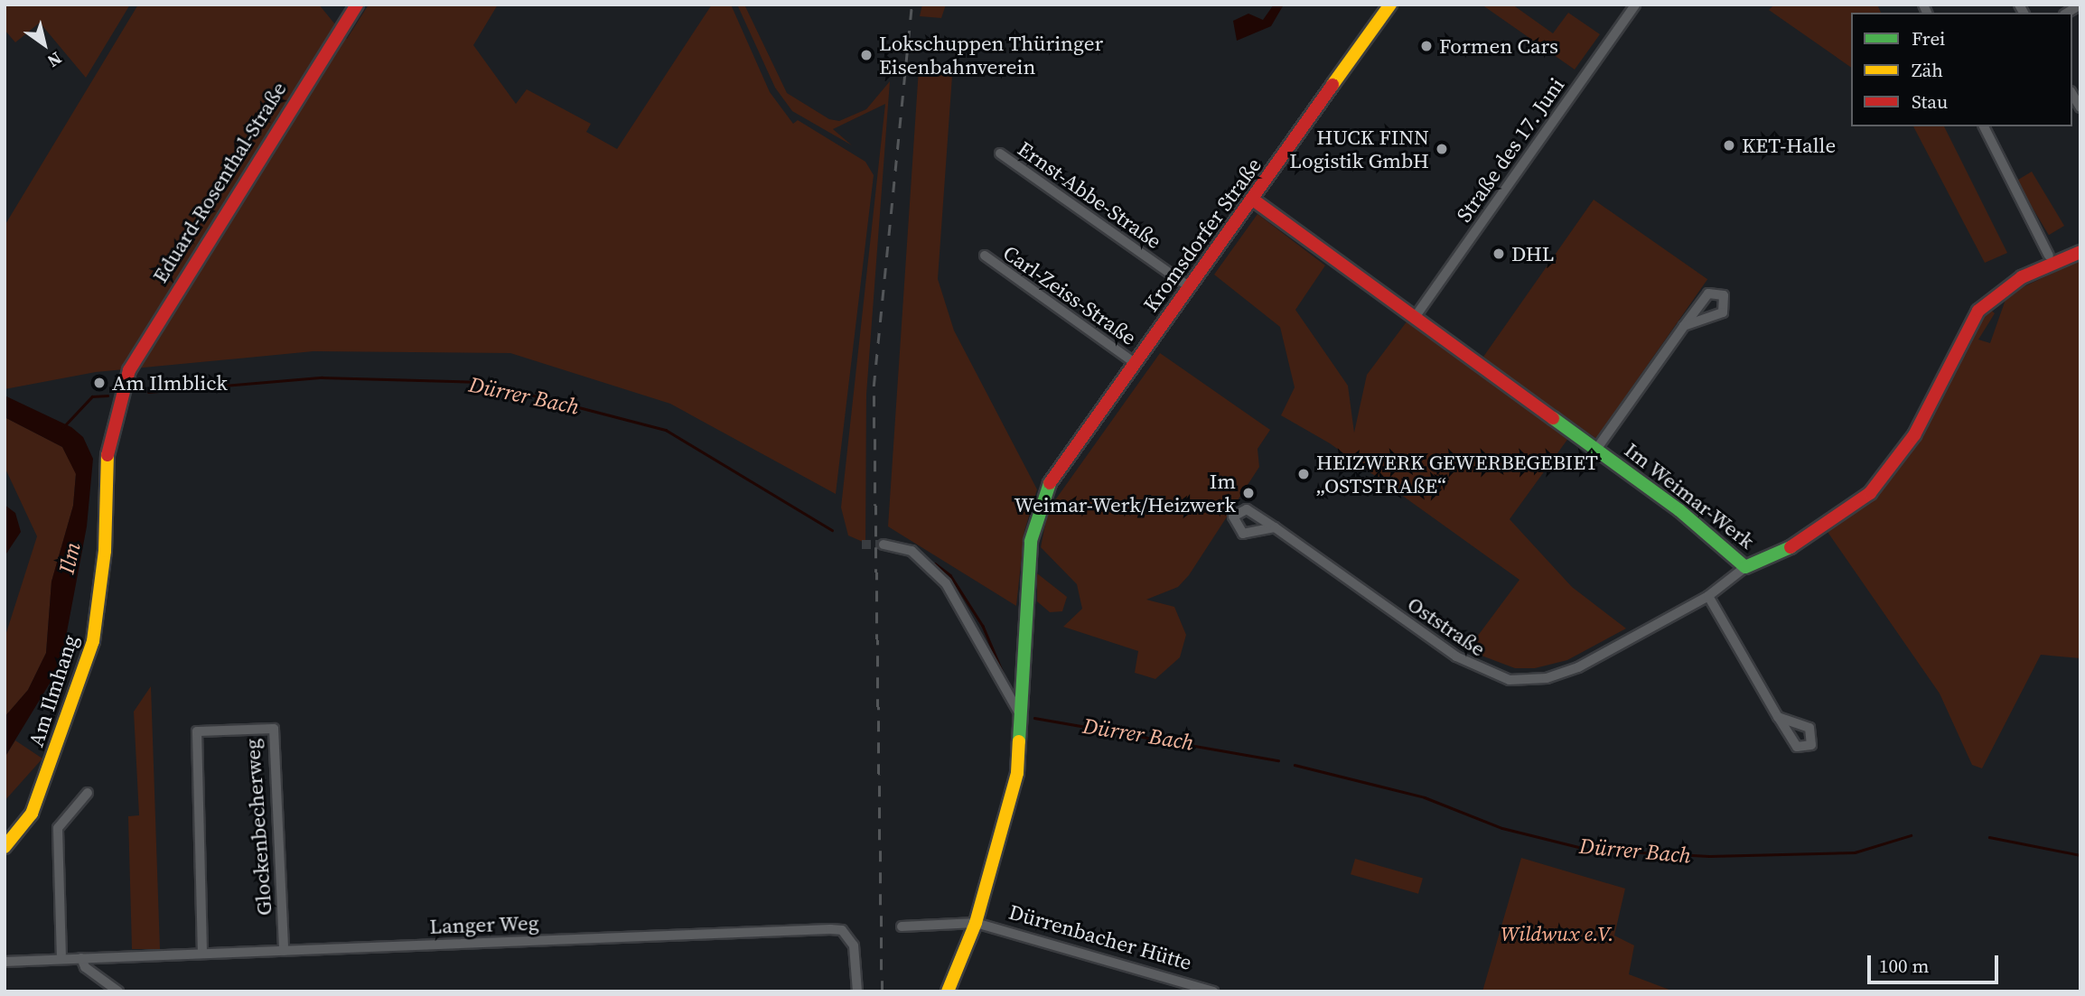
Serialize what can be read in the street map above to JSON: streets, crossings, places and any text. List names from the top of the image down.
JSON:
{
  "streets": {
    "street": [
      "Straße des 17. Juni",
      "Eduard-Rosenthal-Straße",
      "Ernst-Abbe-Straße",
      "Kromsdorfer Straße",
      "Carl-Zeiss-Straße",
      "Im Weimar-Werk",
      "Oststraße",
      "Am Ilmhang",
      "Glockenbecherweg",
      "Langer Weg",
      "Dürrenbacher Hütte"
    ]
  },
  "crossings": [
    ["Straße des 17. Juni", "Im Weimar-Werk"],
    ["Eduard-Rosenthal-Straße", "Am Ilmhang"],
    ["Ernst-Abbe-Straße", "Kromsdorfer Straße"],
    ["Kromsdorfer Straße", "Carl-Zeiss-Straße"],
    ["Kromsdorfer Straße", "Im Weimar-Werk"],
    ["Kromsdorfer Straße", "Dürrenbacher Hütte"],
    ["Im Weimar-Werk", "Oststraße"],
    ["Glockenbecherweg", "Langer Weg"]
  ],
  "water": ["Dürrer Bach", "Ilm"],
  "parks": ["Wildwux e.V."],
  "places": [
    "Formen Cars",
    "Lokschuppen Thüringer Eisenbahnverein",
    "KET-Halle",
    "HUCK FINN Logistik GmbH",
    "DHL",
    "Am Ilmblick",
    "HEIZWERK GEWERBEGEBIET „OSTSTRAßE“",
    "Im Weimar-Werk/Heizwerk"
  ],
  "legend": ["Frei", "Zäh", "Stau"],
  "scale_bar": "100 m",
  "north": "bottom right"
}
